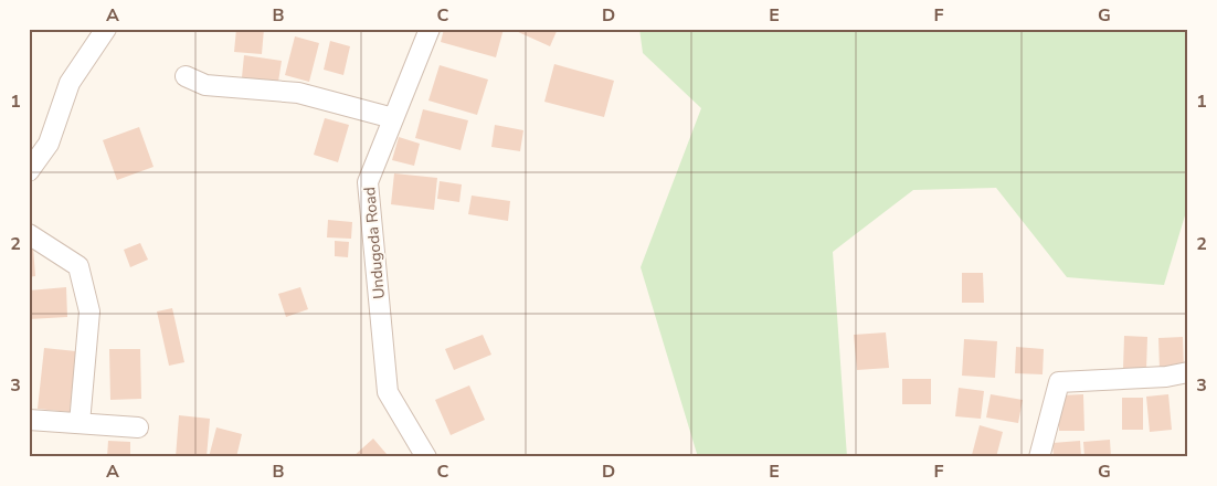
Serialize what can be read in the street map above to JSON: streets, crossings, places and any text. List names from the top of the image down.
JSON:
{
  "streets": {
    "street": ["Undugoda Road"]
  },
  "grid": {
    "columns": [
      "A",
      "B",
      "C",
      "D",
      "E",
      "F",
      "G"
    ],
    "rows": ["1", "2", "3"]
  }
}
